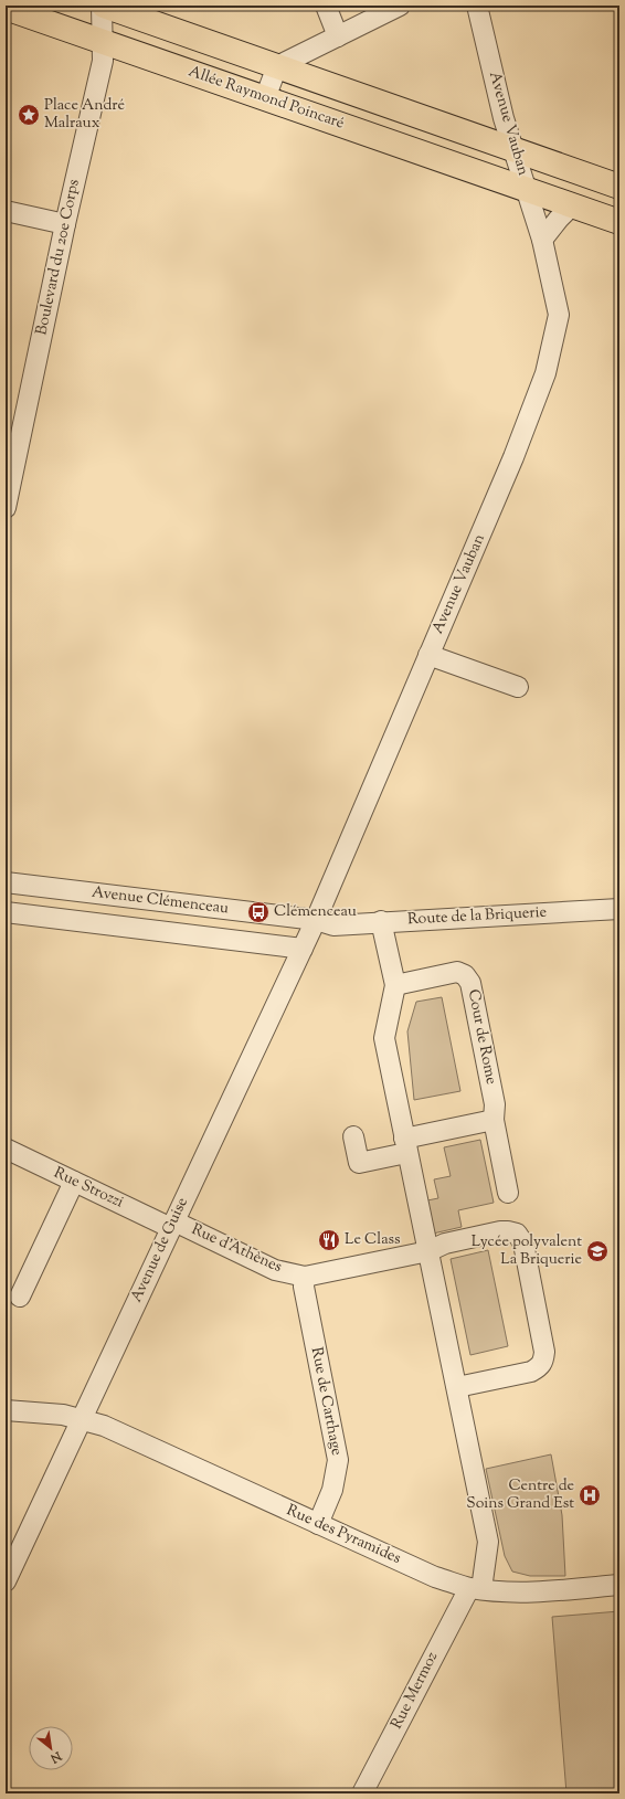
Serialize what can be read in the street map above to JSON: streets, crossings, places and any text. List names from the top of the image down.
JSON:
{
  "streets": {
    "main road": ["Allée Raymond Poincaré"],
    "street": [
      "Avenue Vauban",
      "Boulevard du 20e Corps",
      "Avenue Clémenceau",
      "Route de la Briquerie",
      "Cour de Rome",
      "Rue Strozzi",
      "Rue d'Athènes",
      "Avenue de Guise",
      "Rue de Carthage",
      "Rue des Pyramides",
      "Rue Mermoz"
    ]
  },
  "crossings": [
    ["Allée Raymond Poincaré", "Avenue Vauban"],
    ["Allée Raymond Poincaré", "Boulevard du 20e Corps"],
    ["Avenue Vauban", "Avenue Clémenceau"],
    ["Avenue Vauban", "Route de la Briquerie"],
    ["Avenue Vauban", "Avenue de Guise"],
    ["Avenue Clémenceau", "Route de la Briquerie"],
    ["Avenue Clémenceau", "Avenue de Guise"],
    ["Route de la Briquerie", "Avenue de Guise"],
    ["Rue Strozzi", "Rue d'Athènes"],
    ["Rue Strozzi", "Avenue de Guise"],
    ["Rue d'Athènes", "Avenue de Guise"],
    ["Rue d'Athènes", "Rue de Carthage"],
    ["Avenue de Guise", "Rue des Pyramides"],
    ["Rue de Carthage", "Rue des Pyramides"],
    ["Rue des Pyramides", "Rue Mermoz"]
  ],
  "places": {
    "place": ["Place André Malraux"],
    "bus stop": ["Clémenceau"],
    "restaurant": ["Le Class"],
    "school or university": ["Lycée polyvalent La Briquerie"],
    "hospital": ["Centre de Soins Grand Est"]
  },
  "north": "bottom right"
}
